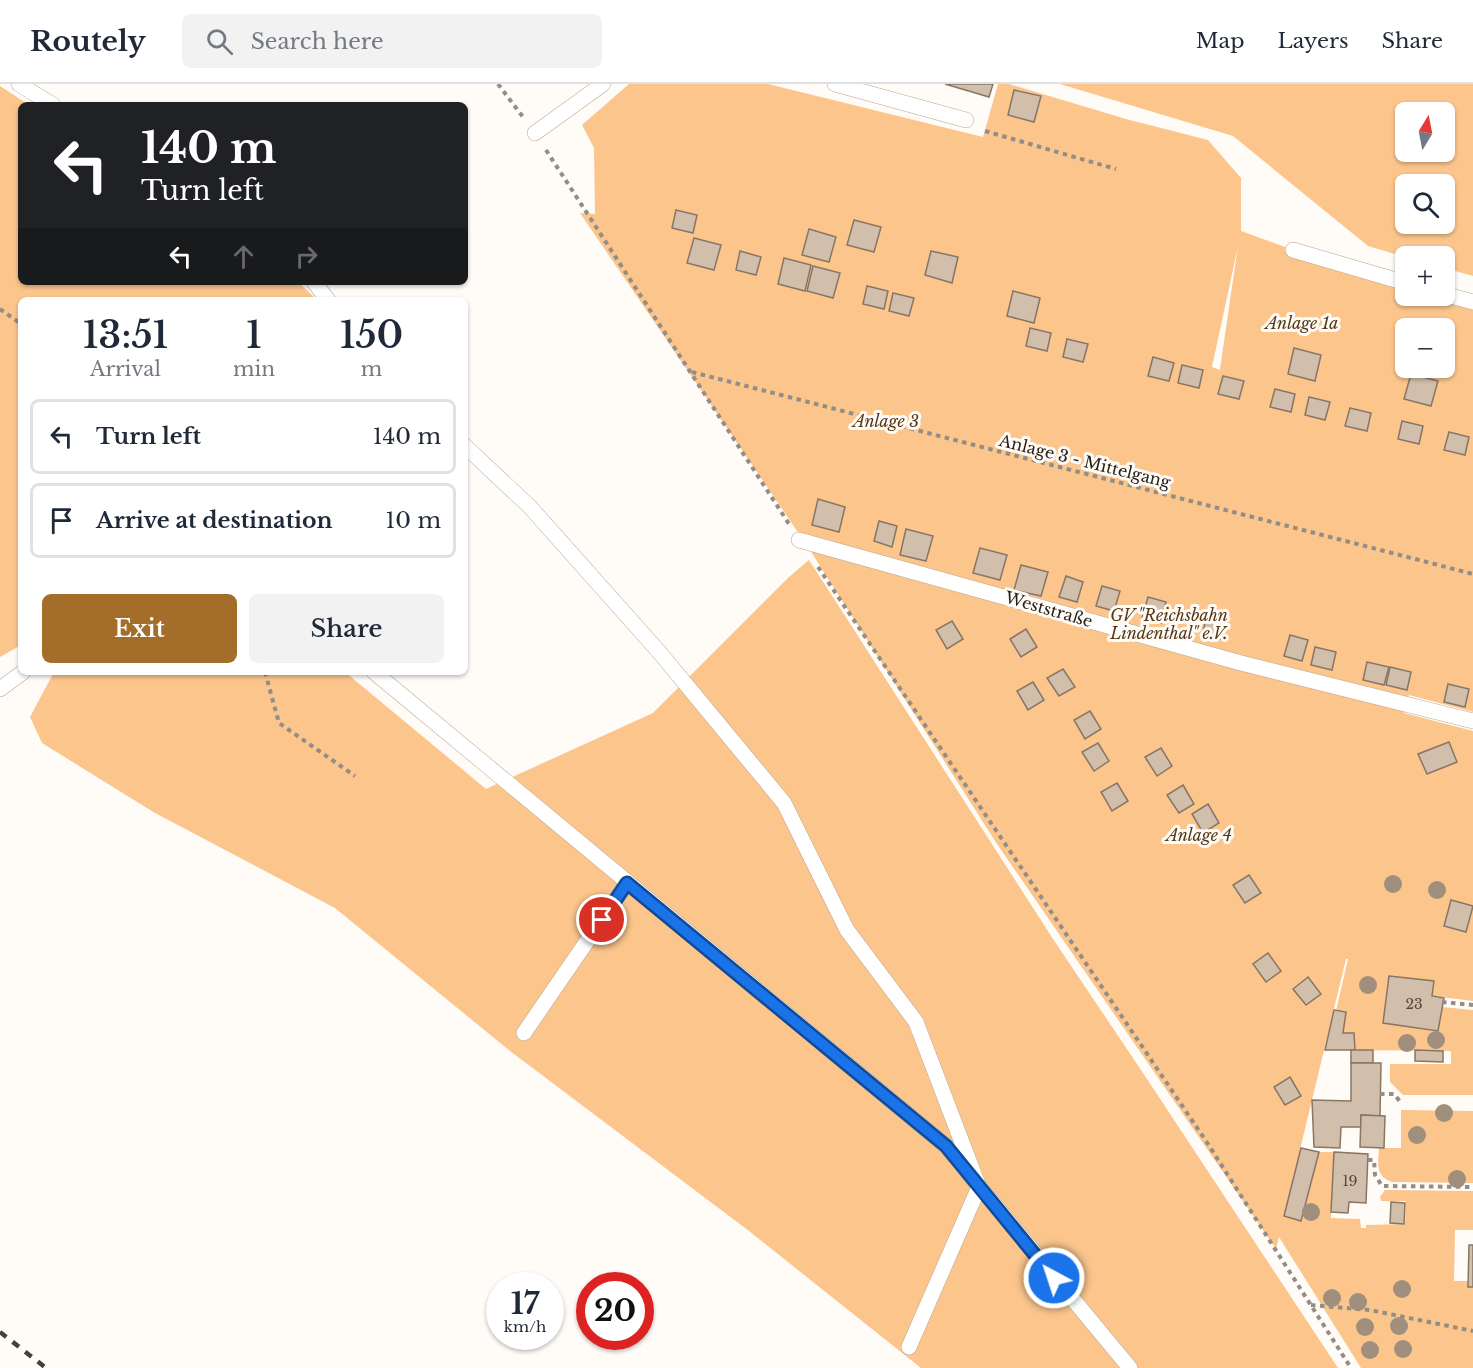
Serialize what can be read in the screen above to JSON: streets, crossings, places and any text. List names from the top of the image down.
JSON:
{
  "streets": {
    "lane": ["Weststraße"],
    "path": ["Anlage 3 - Mittelgang"]
  },
  "parks": [
    "Anlage 1a",
    "Anlage 3",
    "GV \"Reichsbahn Lindenthal\" e.V.",
    "Anlage 4"
  ],
  "house_numbers": ["23", "19"],
  "north": "top",
  "page": {
    "header": "Routely",
    "search": "Search here",
    "nav": ["Map", "Layers", "Share"],
    "map_buttons": ["+", "−"],
    "turn": ["140 m", "Turn left"],
    "eta": [
      "13:51",
      "Arrival",
      "1",
      "min",
      "150",
      "m"
    ],
    "list": [
      {
        "name": "Turn left",
        "value": "140 m"
      },
      {
        "name": "Arrive at destination",
        "value": "10 m"
      }
    ],
    "buttons": ["Exit", "Share"],
    "speed": "17 km/h",
    "limit": "20"
  }
}
